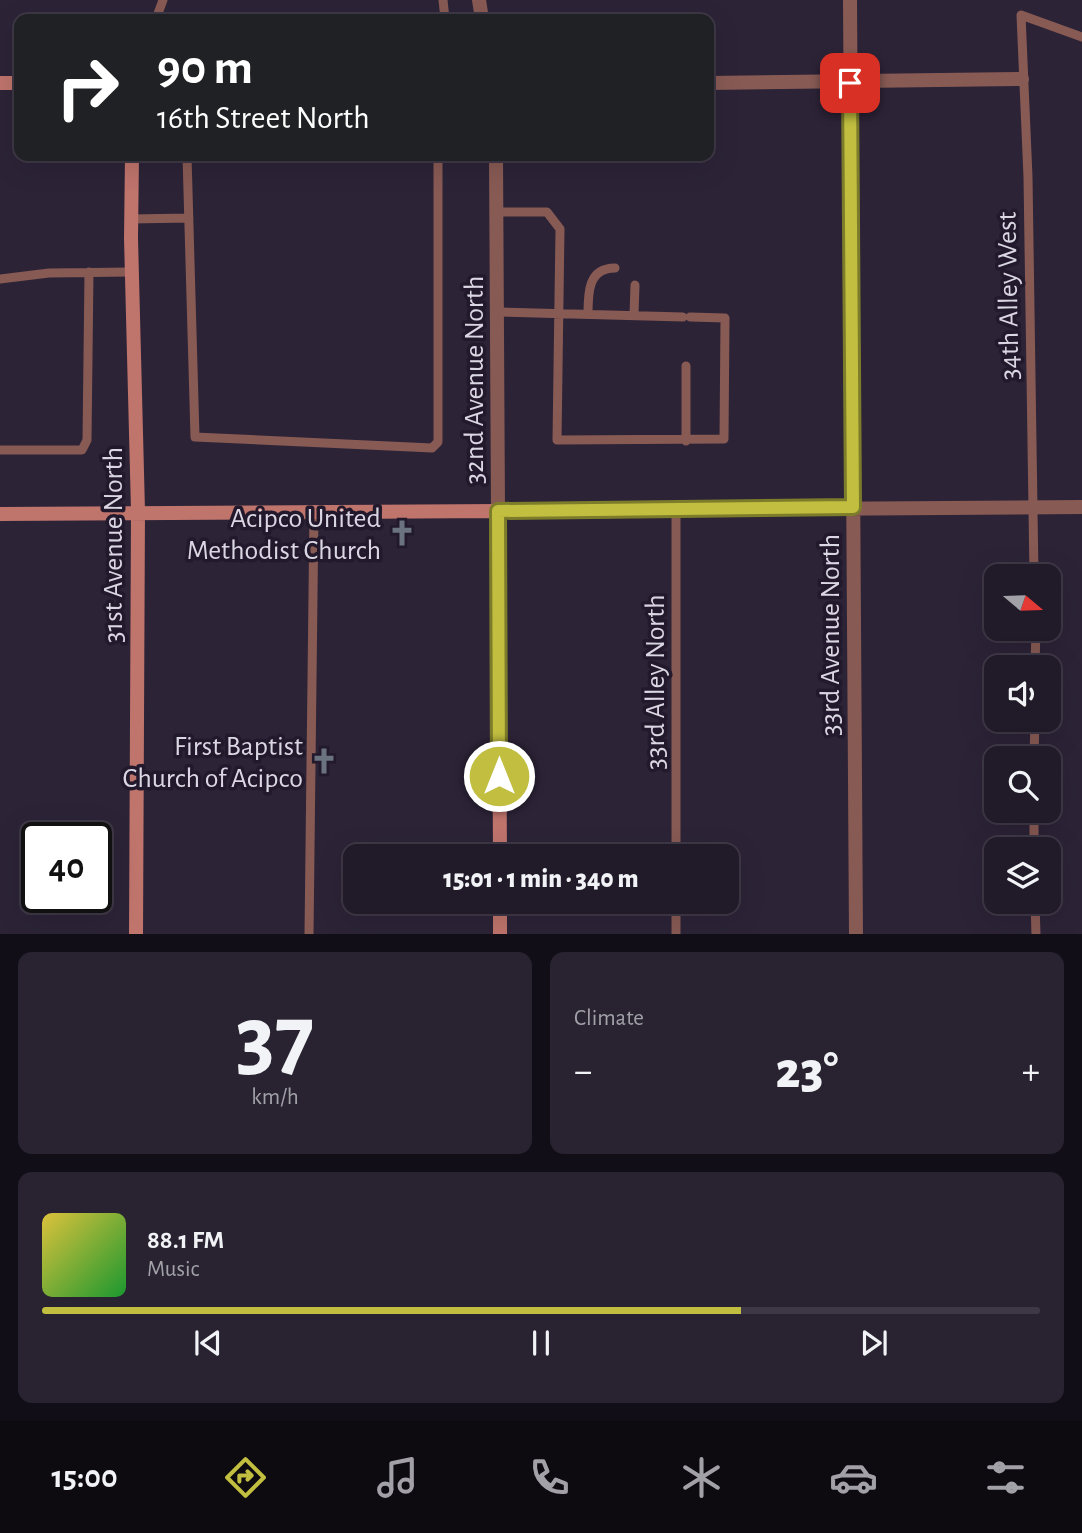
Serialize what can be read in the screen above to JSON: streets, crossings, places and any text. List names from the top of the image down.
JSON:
{
  "streets": {
    "street": ["32nd Avenue North", "31st Avenue North", "33rd Avenue North"],
    "lane": ["34th Alley West", "33rd Alley North"]
  },
  "places": {
    "church": ["Acipco United Methodist Church", "First Baptist Church of Acipco"]
  },
  "north": "right",
  "page": {
    "turn": ["90 m", "16th Street North"],
    "limit": "40",
    "trip": "15:01 · 1 min · 340 m",
    "tile": [
      ["37", "km/h"],
      "Climate"
    ],
    "heat": ["−", "23°", "+"],
    "song": ["88.1 FM", "Music"],
    "tabs": "15:00"
  }
}
